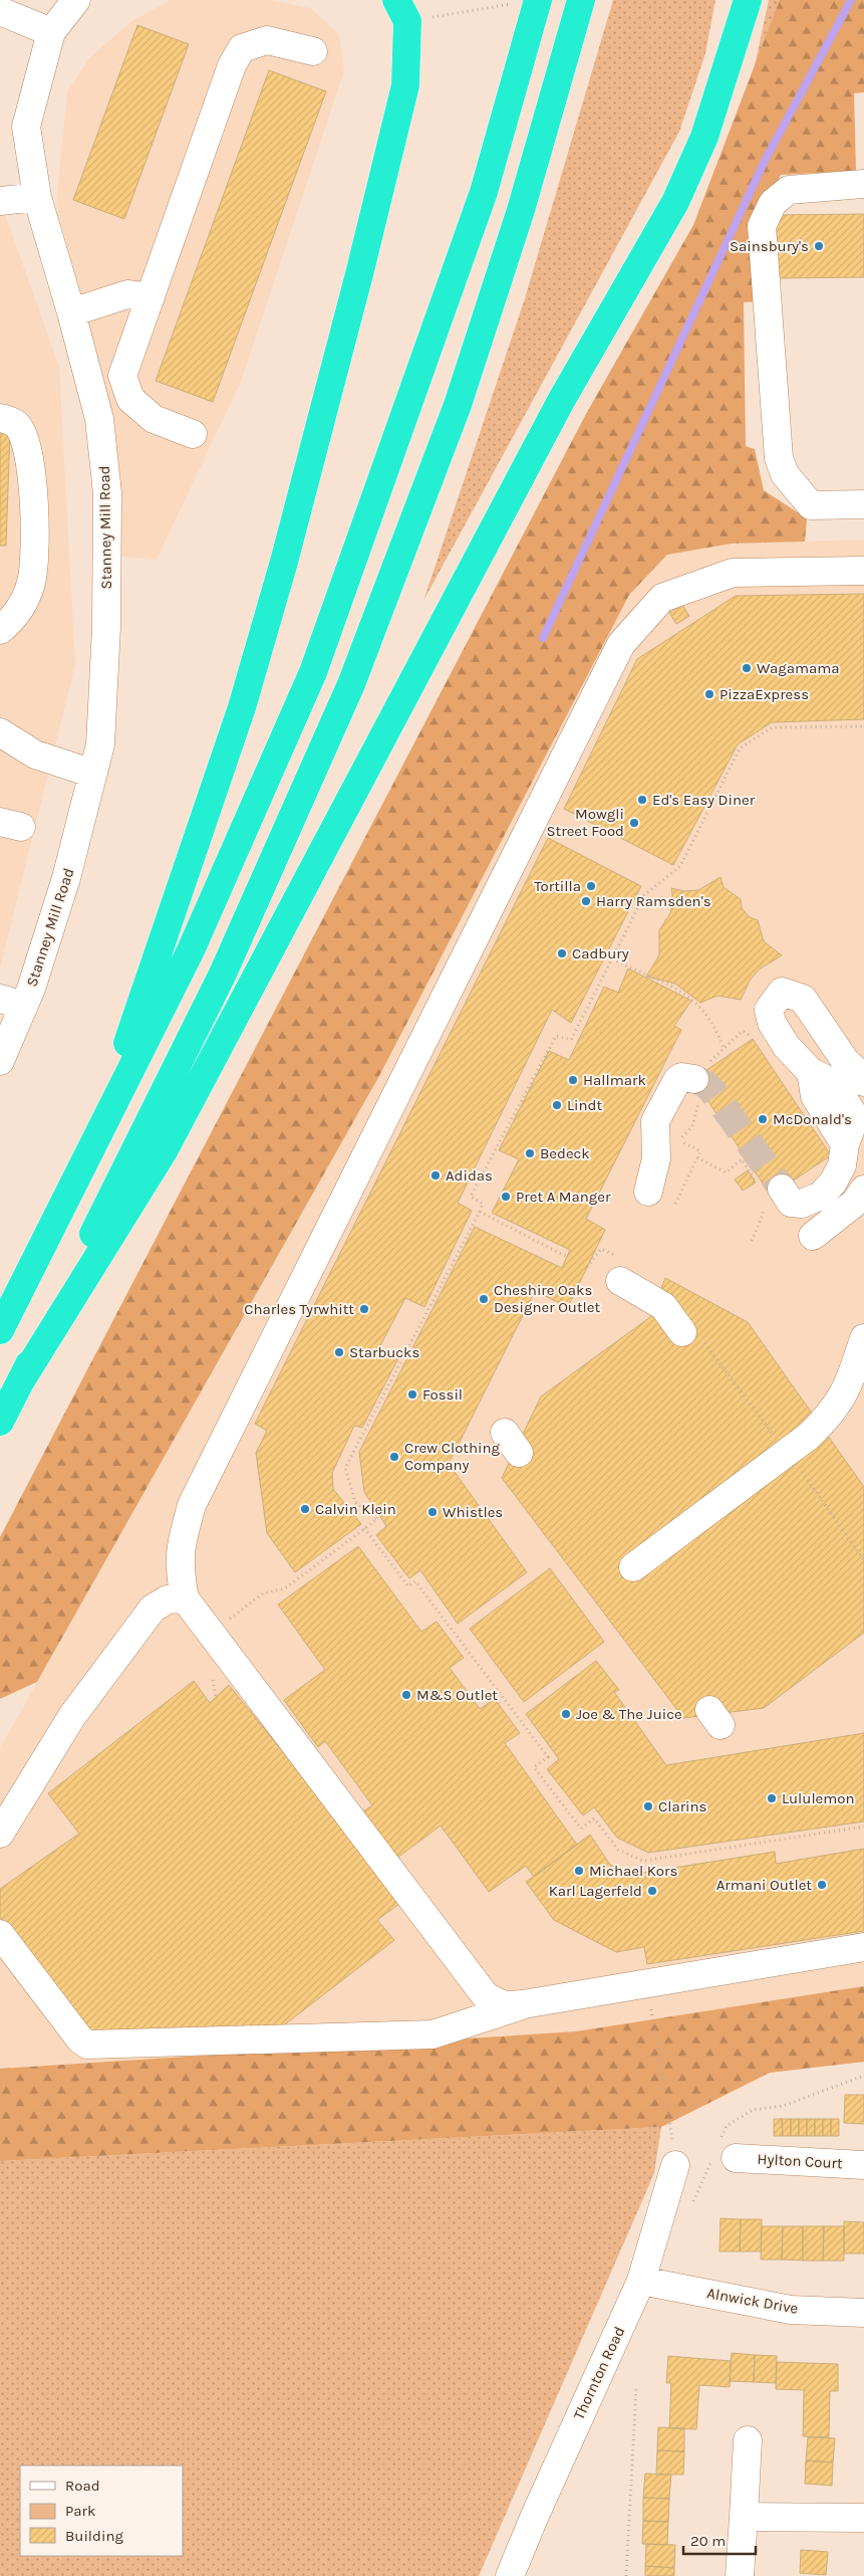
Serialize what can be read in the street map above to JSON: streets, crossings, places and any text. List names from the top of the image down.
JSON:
{
  "streets": {
    "street": [
      "Stanney Mill Road",
      "Hylton Court",
      "Alnwick Drive",
      "Thornton Road"
    ]
  },
  "crossings": [
    ["Alnwick Drive", "Thornton Road"]
  ],
  "places": [
    "Sainsbury's",
    "Wagamama",
    "PizzaExpress",
    "Ed's Easy Diner",
    "Mowgli Street Food",
    "Tortilla",
    "Harry Ramsden's",
    "Cadbury",
    "Hallmark",
    "Lindt",
    "McDonald's",
    "Bedeck",
    "Adidas",
    "Pret A Manger",
    "Cheshire Oaks Designer Outlet",
    "Charles Tyrwhitt",
    "Starbucks",
    "Fossil",
    "Crew Clothing Company",
    "Calvin Klein",
    "Whistles",
    "M&S Outlet",
    "Joe & The Juice",
    "Lululemon",
    "Clarins",
    "Michael Kors",
    "Armani Outlet",
    "Karl Lagerfeld"
  ],
  "legend": ["Road", "Park", "Building"],
  "scale_bar": "20 m"
}
